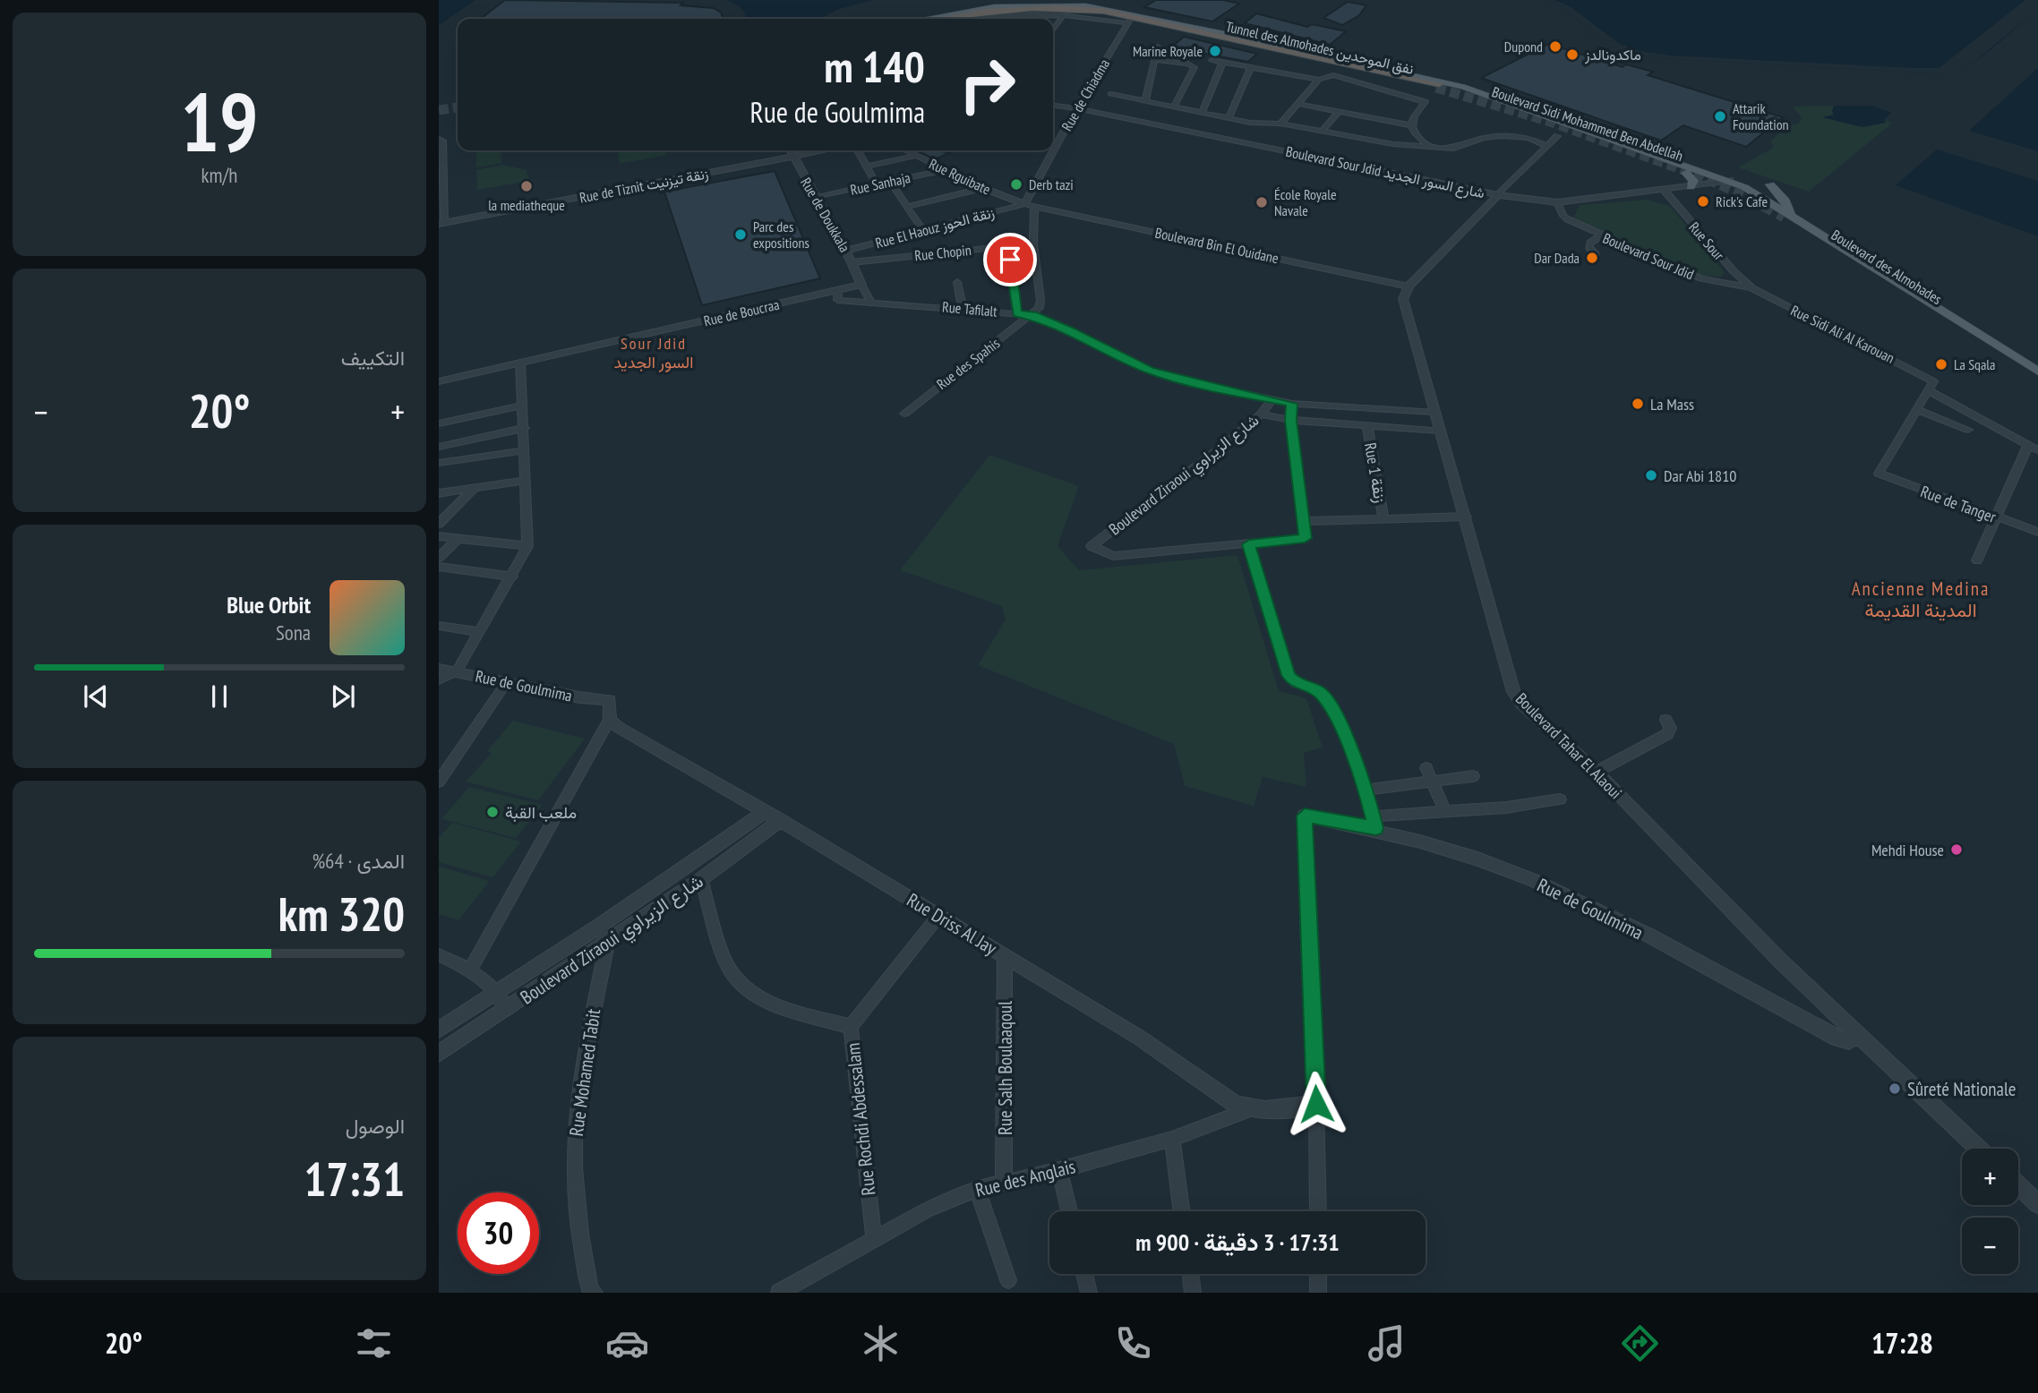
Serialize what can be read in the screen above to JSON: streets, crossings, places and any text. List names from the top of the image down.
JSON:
{
  "streets": {
    "highway": ["Tunnel des Almohades نفق الموحدين", "Boulevard Sidi Mohammed Ben Abdellah"],
    "main road": ["Boulevard des Almohades"],
    "street": [
      "Rue de Chiadma",
      "Boulevard Sour Jdid شارع السور الجديد",
      "Rue Rguibate",
      "Rue Sanhaja",
      "Rue de Tiznit زنقة تيزنيت",
      "Rue de Doukkala",
      "Rue El Haouz زنقة الحوز",
      "Rue Sour",
      "Boulevard Bin El Ouidane",
      "Rue Chopin",
      "Boulevard Sour Jdid",
      "Rue Tafilalt",
      "Rue de Boucraa",
      "Rue Sidi Ali Al Karouan",
      "Rue des Spahis",
      "Rue 1 زنقة",
      "Boulevard Ziraoui شارع الزيراوي",
      "Rue de Tanger",
      "Rue de Goulmima",
      "Boulevard Tahar El Alaoui",
      "Rue Driss Al Jay",
      "Rue Salh Boulaaqoul",
      "Rue Mohamed Tabit",
      "Rue Rochdi Abdessalam",
      "Rue des Anglais"
    ]
  },
  "crossings": [
    ["Tunnel des Almohades نفق الموحدين", "Boulevard Sidi Mohammed Ben Abdellah"],
    ["Rue de Chiadma", "Boulevard Sidi Mohammed Ben Abdellah"],
    ["Rue de Chiadma", "Boulevard Sour Jdid شارع السور الجديد"],
    ["Rue de Chiadma", "Rue Rguibate"],
    ["Rue de Chiadma", "Rue El Haouz زنقة الحوز"],
    ["Rue de Chiadma", "Boulevard Bin El Ouidane"],
    ["Boulevard Sidi Mohammed Ben Abdellah", "Boulevard Sour Jdid شارع السور الجديد"],
    ["Boulevard Sidi Mohammed Ben Abdellah", "Boulevard des Almohades"],
    ["Boulevard Sour Jdid شارع السور الجديد", "Rue Sour"],
    ["Boulevard Sour Jdid شارع السور الجديد", "Boulevard Sour Jdid"],
    ["Boulevard Sour Jdid شارع السور الجديد", "Boulevard des Almohades"],
    ["Rue Rguibate", "Rue Sanhaja"],
    ["Rue Rguibate", "Rue El Haouz زنقة الحوز"],
    ["Rue Rguibate", "Boulevard Bin El Ouidane"],
    ["Rue Sanhaja", "Rue de Doukkala"],
    ["Rue de Tiznit زنقة تيزنيت", "Rue de Doukkala"],
    ["Rue de Doukkala", "Rue El Haouz زنقة الحوز"],
    ["Rue de Doukkala", "Rue Chopin"],
    ["Rue de Doukkala", "Rue de Boucraa"],
    ["Rue El Haouz زنقة الحوز", "Boulevard Bin El Ouidane"],
    ["Rue Sour", "Boulevard Sour Jdid"],
    ["Rue Sour", "Rue Sidi Ali Al Karouan"],
    ["Boulevard Bin El Ouidane", "Boulevard Tahar El Alaoui"],
    ["Boulevard Sour Jdid", "Rue Sidi Ali Al Karouan"],
    ["Rue Tafilalt", "Rue de Boucraa"],
    ["Rue Tafilalt", "Rue des Spahis"],
    ["Rue Tafilalt", "Boulevard Ziraoui شارع الزيراوي"],
    ["Rue Tafilalt", "Boulevard Tahar El Alaoui"],
    ["Boulevard Ziraoui شارع الزيراوي", "Rue Driss Al Jay"],
    ["Boulevard Ziraoui شارع الزيراوي", "Rue Mohamed Tabit"],
    ["Rue de Goulmima", "Boulevard Tahar El Alaoui"],
    ["Rue de Goulmima", "Rue Driss Al Jay"],
    ["Rue Driss Al Jay", "Rue Salh Boulaaqoul"],
    ["Rue Driss Al Jay", "Rue Rochdi Abdessalam"],
    ["Rue Driss Al Jay", "Rue des Anglais"],
    ["Rue Salh Boulaaqoul", "Rue des Anglais"],
    ["Rue Rochdi Abdessalam", "Rue des Anglais"]
  ],
  "districts": ["Sour Jdid السور الجديد", "Ancienne Medina المدينة القديمة"],
  "places": [
    "Dupond",
    "Marine Royale",
    "ماكدونالدز",
    "Attarik Foundation",
    "Derb tazi",
    "la mediatheque",
    "Rick's Cafe",
    "École Royale Navale",
    "Parc des expositions",
    "Dar Dada",
    "La Sqala",
    "La Mass",
    "Dar Abi 1810",
    "ملعب القبة",
    "Mehdi House",
    "Sûreté Nationale"
  ],
  "page": {
    "tile": [
      ["19", "km/h"],
      "التكييف",
      ["المدى · 64%", "320 km"],
      ["الوصول", "17:31"]
    ],
    "turn": ["140 m", "Rue de Goulmima"],
    "heat": ["−", "20°", "+"],
    "song": ["Blue Orbit", "Sona"],
    "map_buttons": ["+", "−"],
    "limit": "30",
    "trip": "17:31 · 3 دقيقة · 900 m",
    "tabs": ["17:28", "20°"]
  }
}
